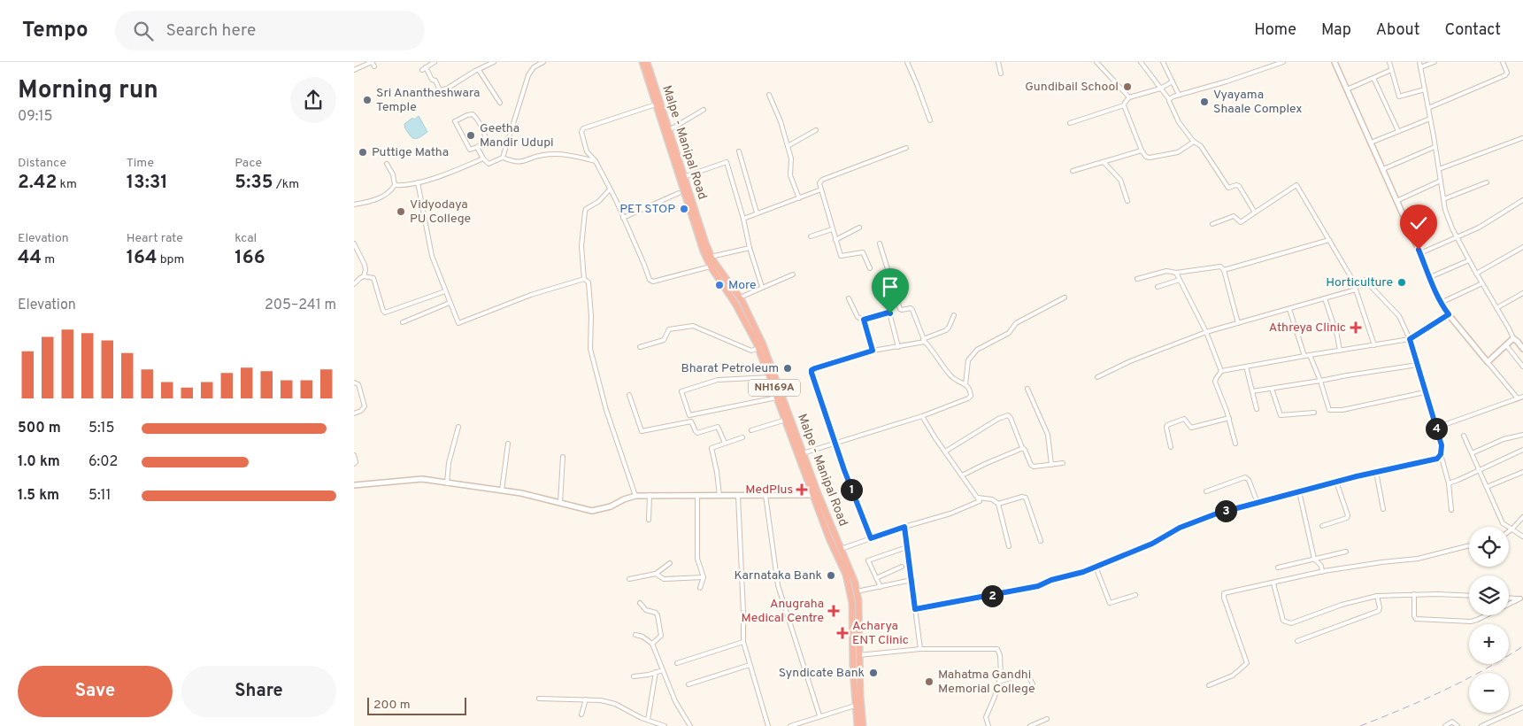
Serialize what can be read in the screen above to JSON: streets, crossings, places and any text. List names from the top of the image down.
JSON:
{
  "streets": {
    "highway": ["Malpe - Manipal Road", "NH169A"]
  },
  "places": {
    "other": [
      "Gundibail School",
      "Sri Anantheshwara Temple",
      "Vyayama Shaale Complex",
      "Geetha Mandir Udupi",
      "Puttige Matha",
      "PET STOP",
      "Vidyodaya PU College",
      "Horticulture",
      "More",
      "Bharat Petroleum",
      "Karnataka Bank",
      "Syndicate Bank",
      "Mahatma Gandhi Memorial College"
    ],
    "health": [
      "Athreya Clinic",
      "MedPlus",
      "Anugraha Medical Centre",
      "Acharya ENT Clinic"
    ]
  },
  "scale_bar": "200 m",
  "page": {
    "header": "Tempo",
    "search": "Search here",
    "nav": [
      "Home",
      "Map",
      "About",
      "Contact"
    ],
    "heading": ["Morning run", "09:15"],
    "stats": [
      ["Distance", "2.42 km"],
      ["Time", "13:31"],
      ["Pace", "5:35 /km"],
      ["Elevation", "44 m"],
      ["Heart rate", "164 bpm"],
      ["kcal", "166"]
    ],
    "chart": ["Elevation", "205–241 m"],
    "list": [
      {
        "name": "500 m",
        "note": "5:15"
      },
      {
        "name": "1.0 km",
        "note": "6:02"
      },
      {
        "name": "1.5 km",
        "note": "5:11"
      }
    ],
    "pins": [
      "4",
      "1",
      "3",
      "2"
    ],
    "map_buttons": ["+", "−"],
    "buttons": ["Save", "Share"],
    "scale": "200 m"
  }
}
